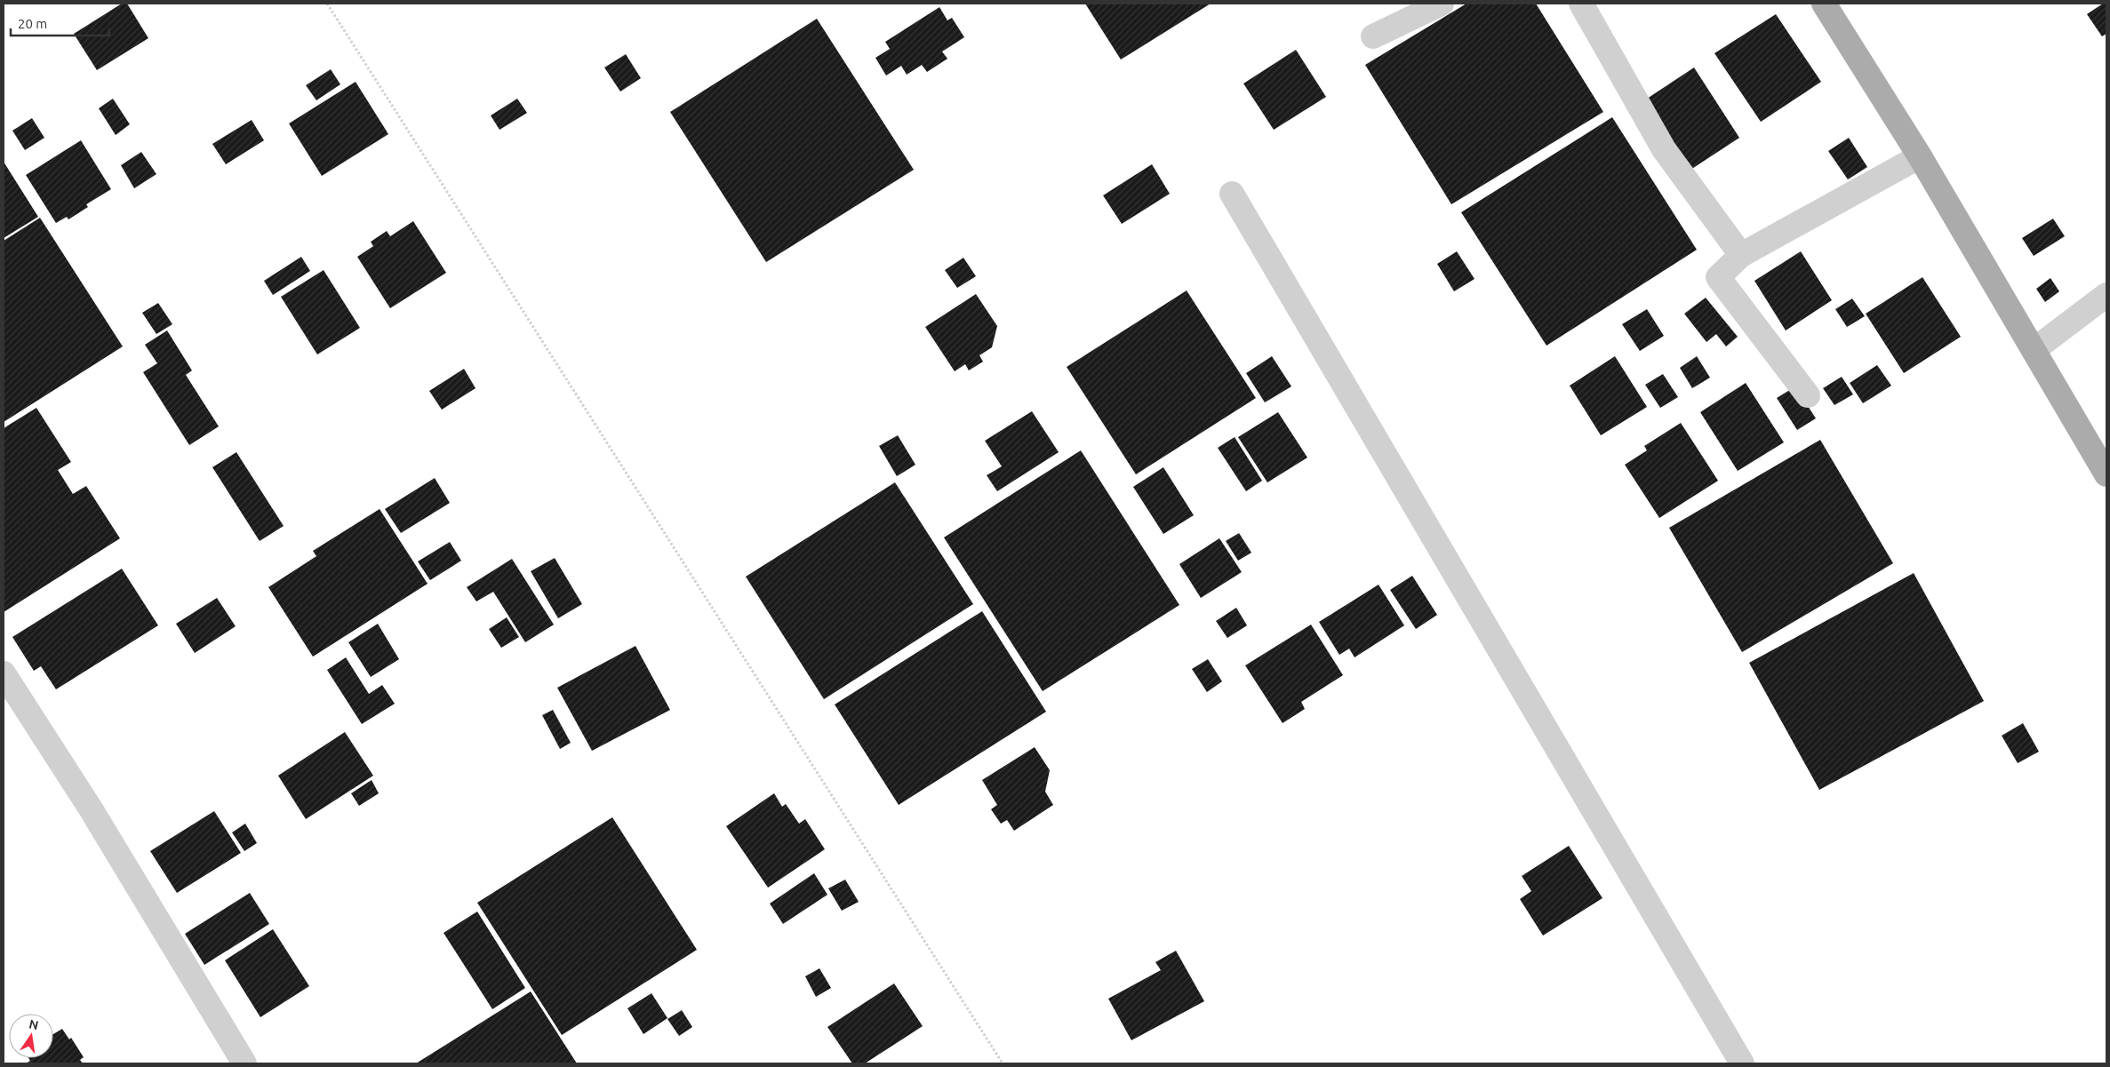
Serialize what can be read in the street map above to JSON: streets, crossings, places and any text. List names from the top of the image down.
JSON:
{
  "scale_bar": "20 m",
  "north": "top"
}
